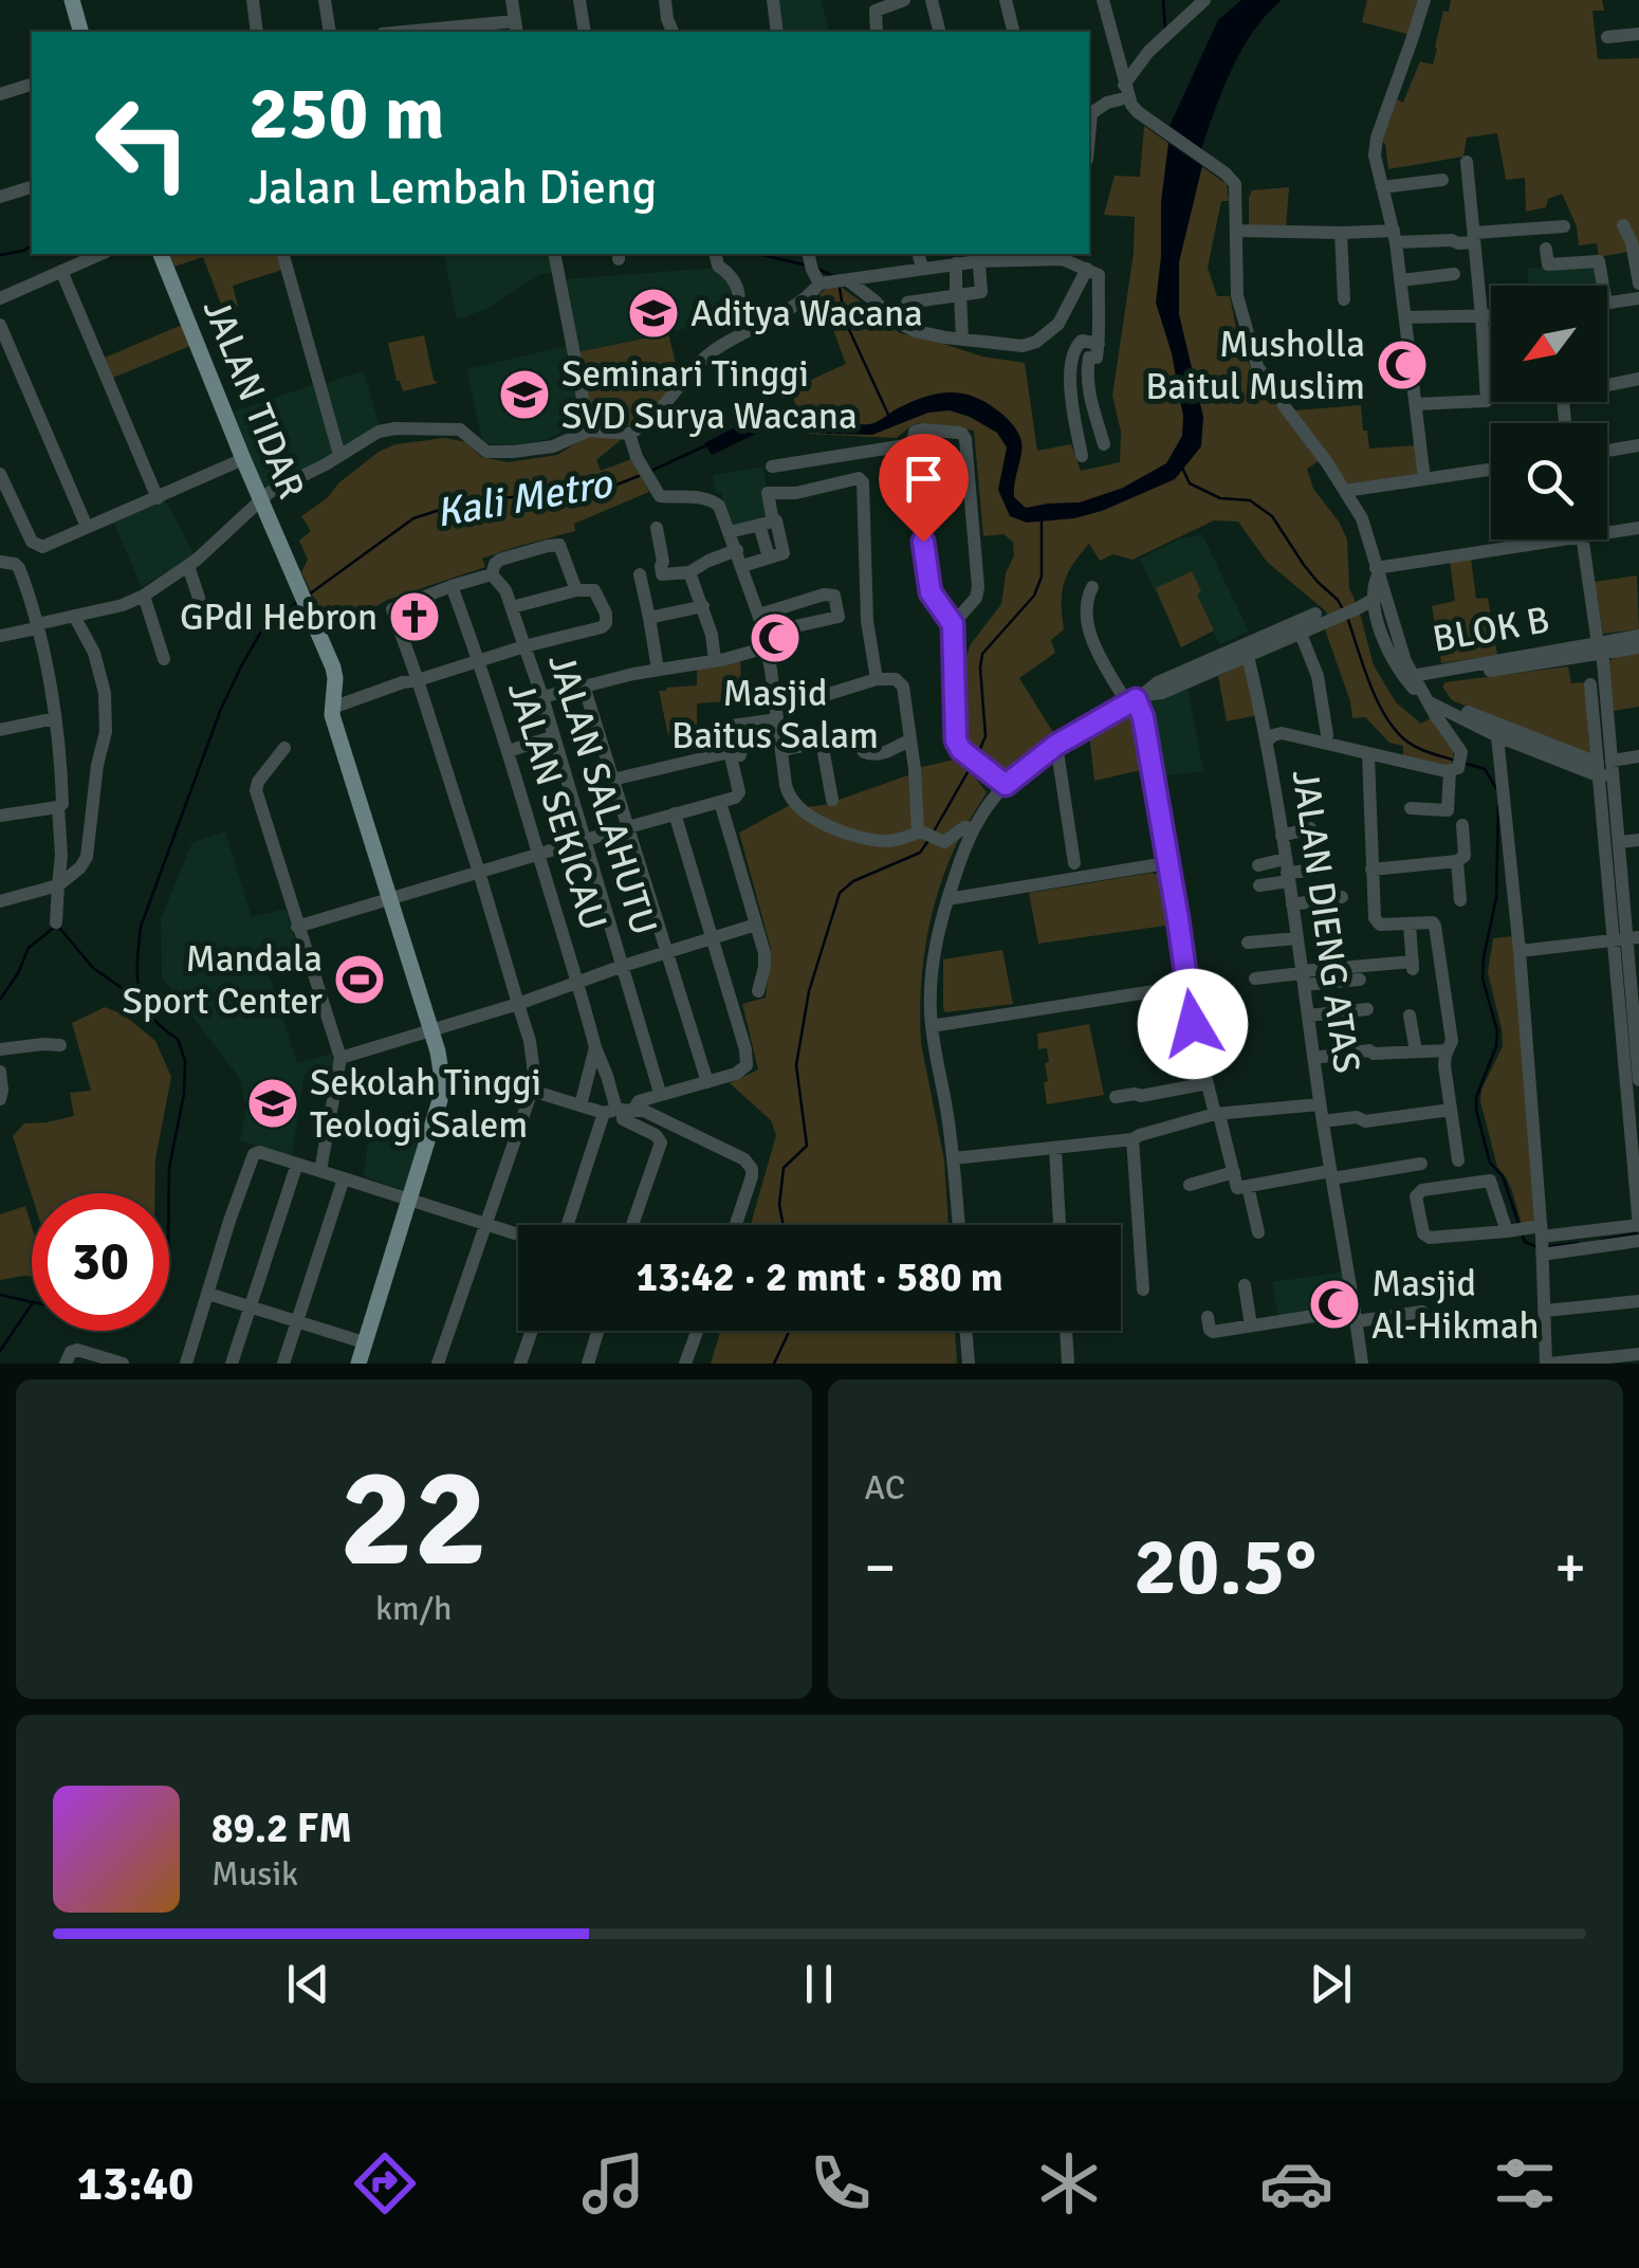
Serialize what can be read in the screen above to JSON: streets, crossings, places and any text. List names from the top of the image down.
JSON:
{
  "streets": {
    "main road": ["JALAN TIDAR"],
    "street": ["JALAN SALAHUTU", "JALAN SEKICAU", "JALAN DIENG ATAS"]
  },
  "crossings": [
    ["JALAN TIDAR", "JALAN SALAHUTU"],
    ["JALAN SALAHUTU", "JALAN SEKICAU"]
  ],
  "water": ["Kali Metro"],
  "places": {
    "school or university": ["Aditya Wacana", "Seminari Tinggi SVD Surya Wacana", "Sekolah Tinggi Teologi Salem"],
    "mosque": ["Musholla Baitul Muslim", "Masjid Baitus Salam", "Masjid Al-Hikmah"],
    "church": ["GPdI Hebron"],
    "sports": ["Mandala Sport Center"]
  },
  "north": "bottom left",
  "page": {
    "turn": ["250 m", "Jalan Lembah Dieng"],
    "limit": "30",
    "trip": "13:42 · 2 mnt · 580 m",
    "tile": [
      ["22", "km/h"],
      "AC"
    ],
    "heat": ["−", "20.5°", "+"],
    "song": ["89.2 FM", "Musik"],
    "tabs": "13:40"
  }
}
